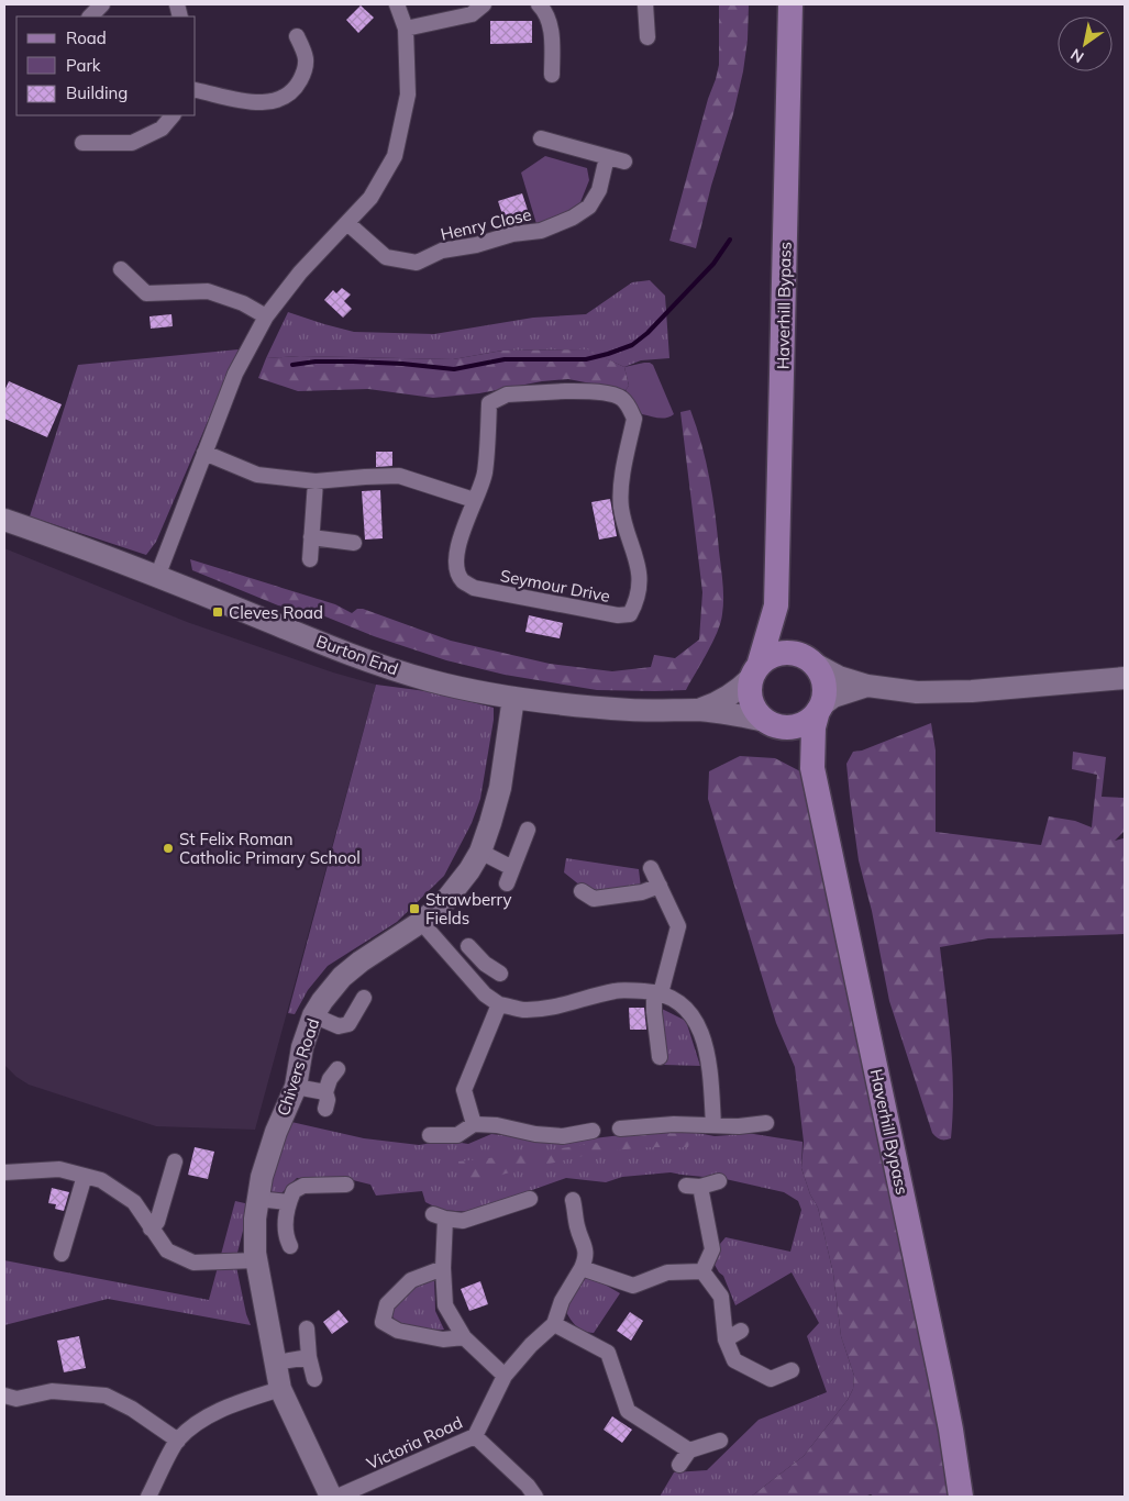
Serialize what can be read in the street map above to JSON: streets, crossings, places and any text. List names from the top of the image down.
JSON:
{
  "streets": {
    "main road": ["Haverhill Bypass"],
    "street": [
      "Henry Close",
      "Seymour Drive",
      "Burton End",
      "Chivers Road",
      "Victoria Road"
    ]
  },
  "crossings": [
    ["Haverhill Bypass", "Burton End"],
    ["Burton End", "Chivers Road"]
  ],
  "places": {
    "transit": ["Cleves Road", "Strawberry Fields"],
    "other": ["St Felix Roman Catholic Primary School"]
  },
  "legend": ["Road", "Park", "Building"],
  "north": "bottom left"
}
